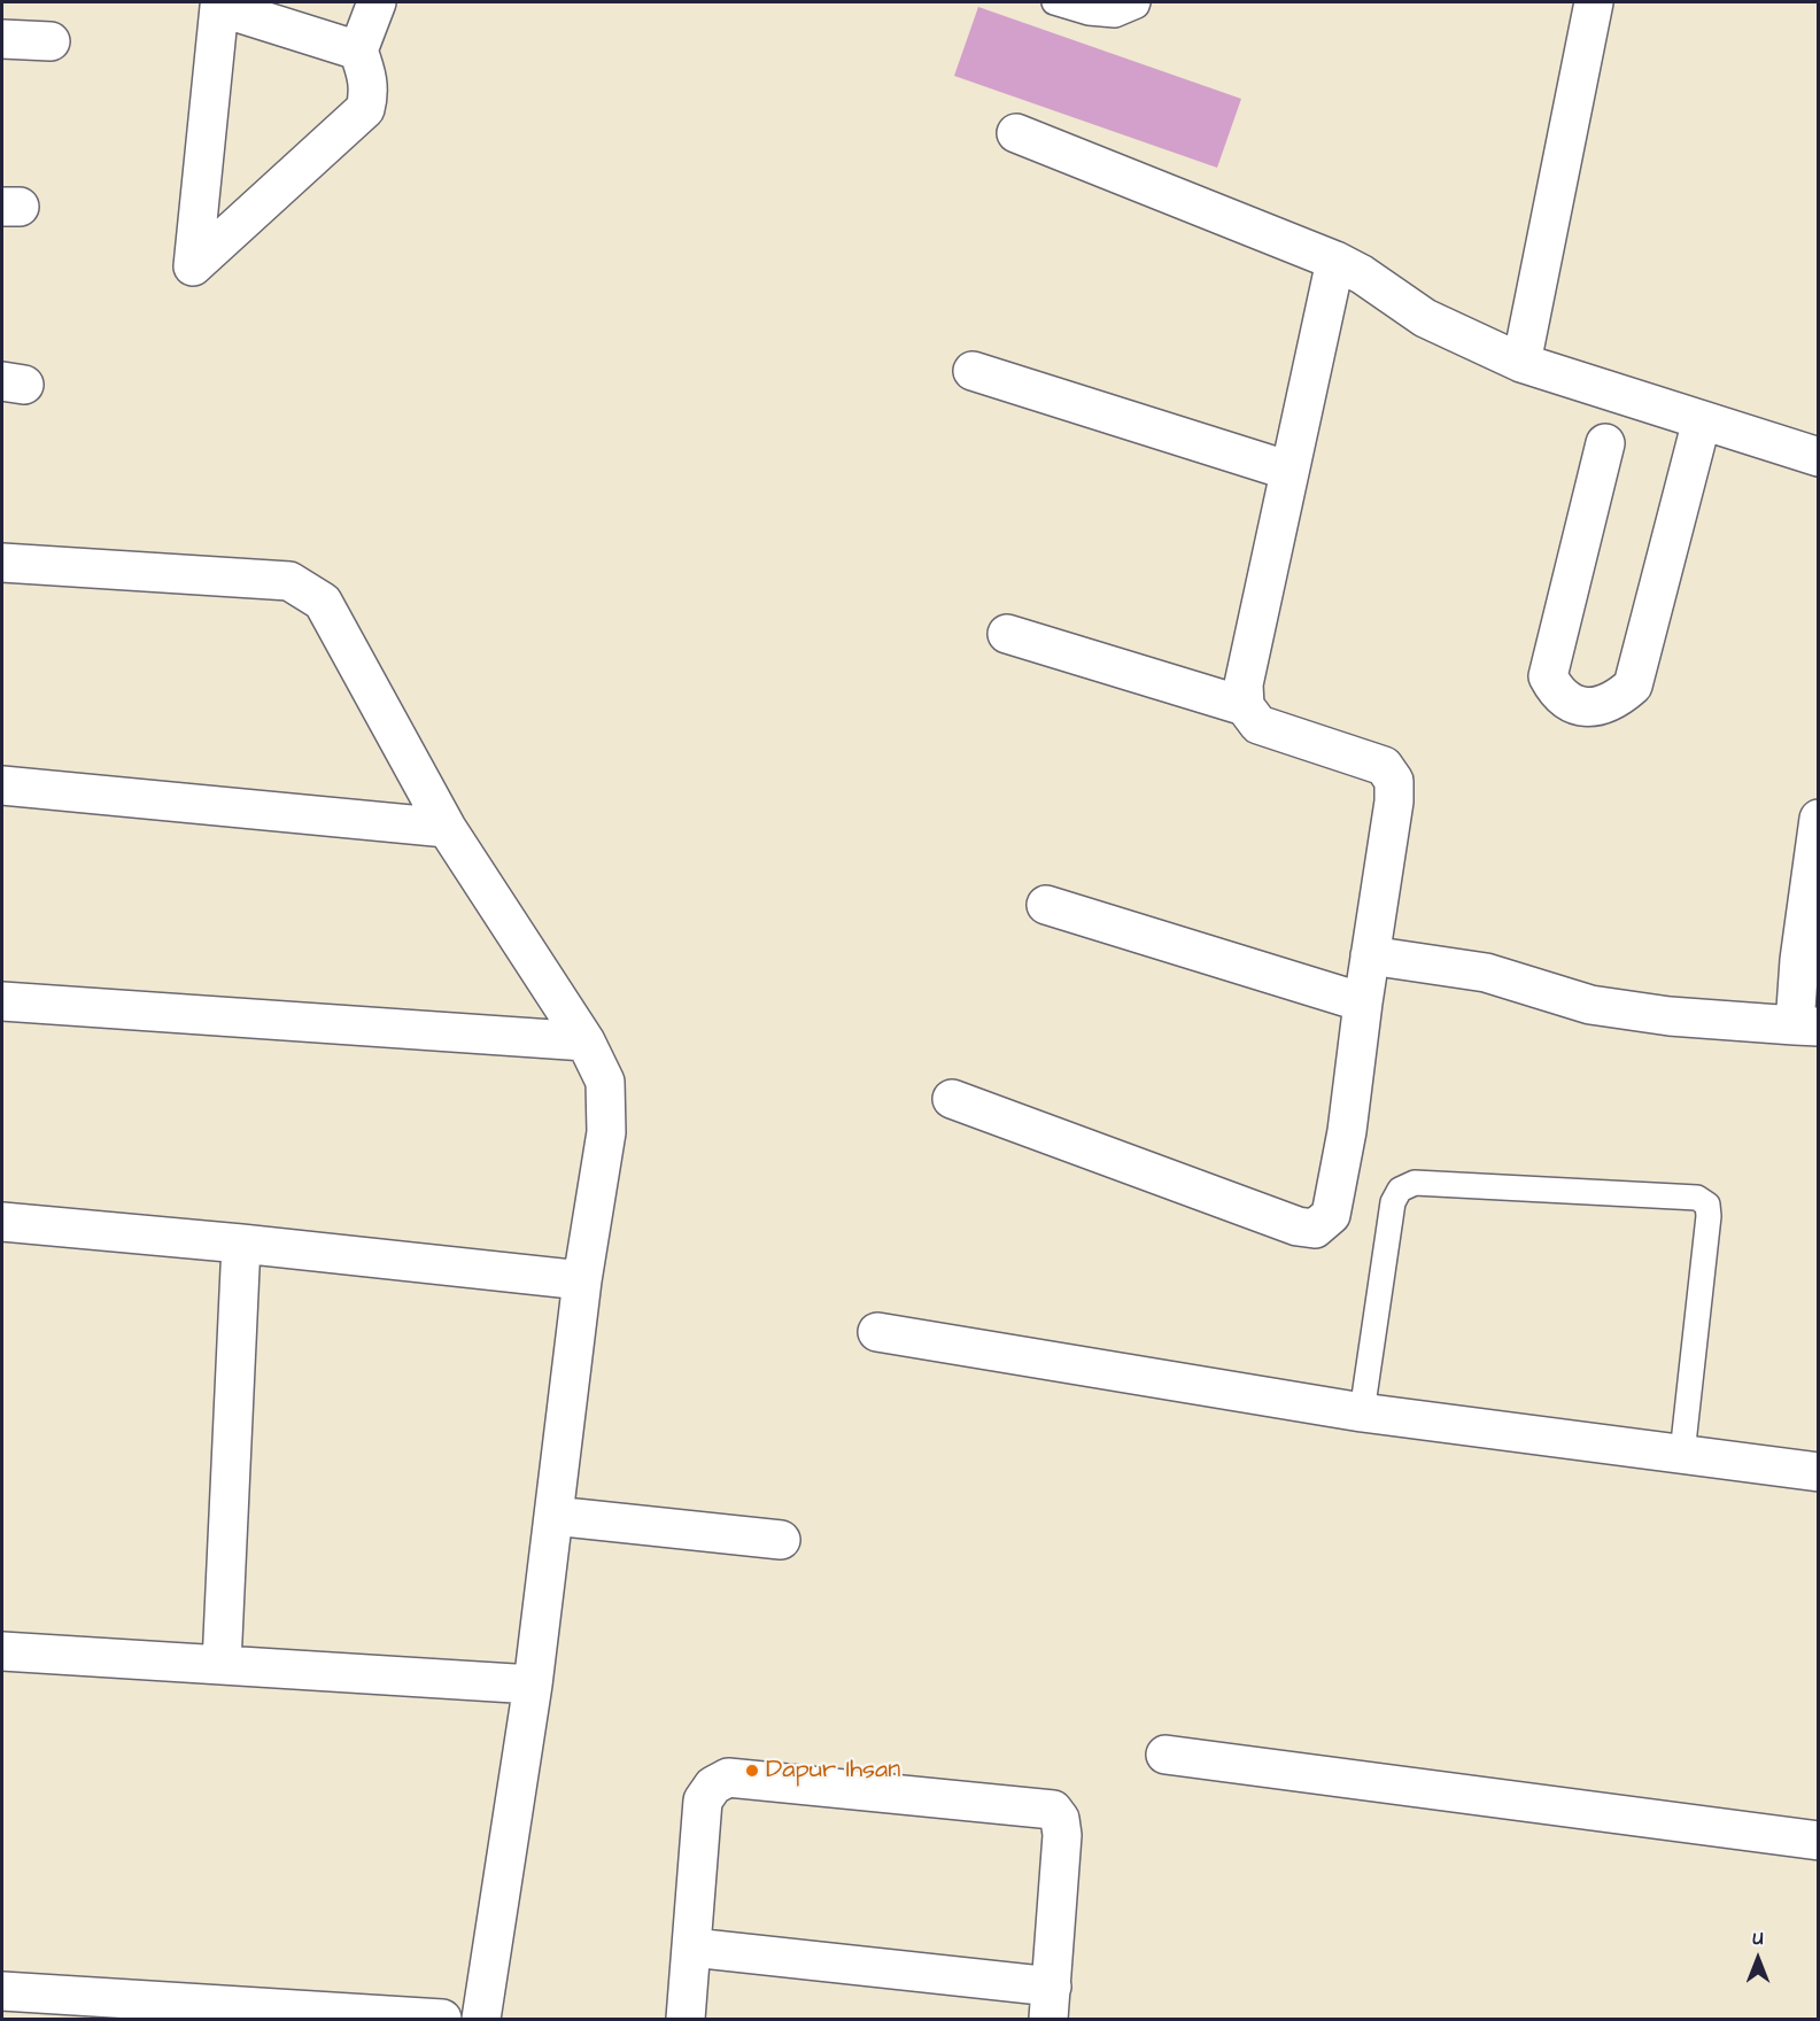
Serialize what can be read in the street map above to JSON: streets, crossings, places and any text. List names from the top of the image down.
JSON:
{
  "places": ["Dapur Ihsan"],
  "north": "top"
}
